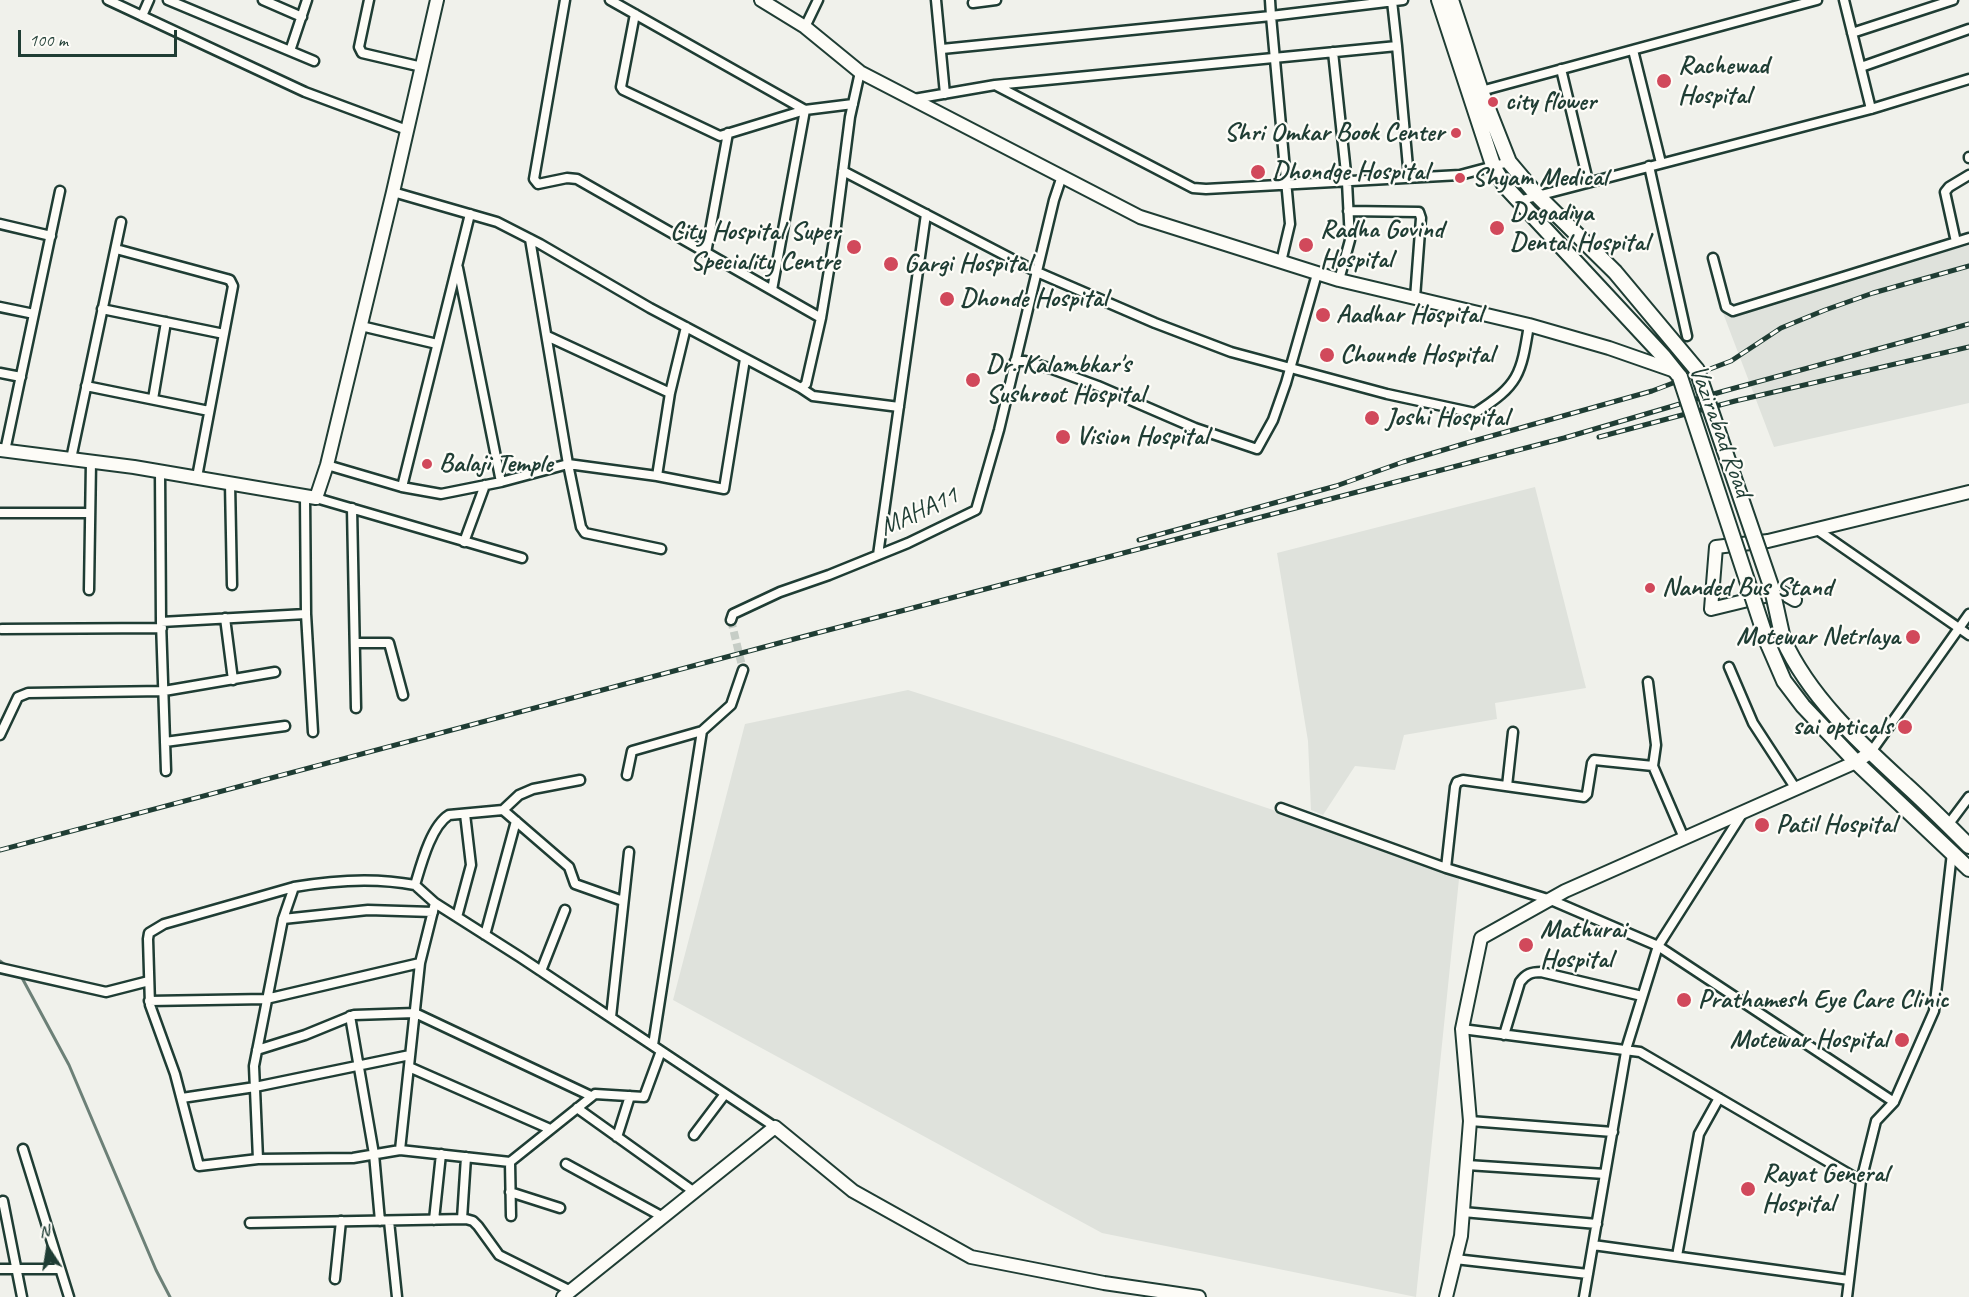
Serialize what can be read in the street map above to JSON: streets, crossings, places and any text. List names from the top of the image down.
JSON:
{
  "streets": {
    "main road": ["Vazirabad Road"],
    "street": ["MAHA11"]
  },
  "places": [
    "Rachewad Hospital",
    "city flower",
    "Shri Omkar Book Center",
    "Dhondge Hospital",
    "Shyam Medical",
    "Dagadiya Dental Hospital",
    "Radha Govind Hospital",
    "City Hospital Super Speciality Centre",
    "Gargi Hospital",
    "Dhonde Hospital",
    "Aadhar Hospital",
    "Chounde Hospital",
    "Dr. Kalambkar's Sushroot Hospital",
    "Joshi Hospital",
    "Vision Hospital",
    "Balaji Temple",
    "Nanded Bus Stand",
    "Motewar Netrlaya",
    "sai opticals",
    "Patil Hospital",
    "Mathurai Hospital",
    "Prathamesh Eye Care Clinic",
    "Motewar Hospital",
    "Rayat General Hospital"
  ],
  "scale_bar": "100 m",
  "north": "top"
}
